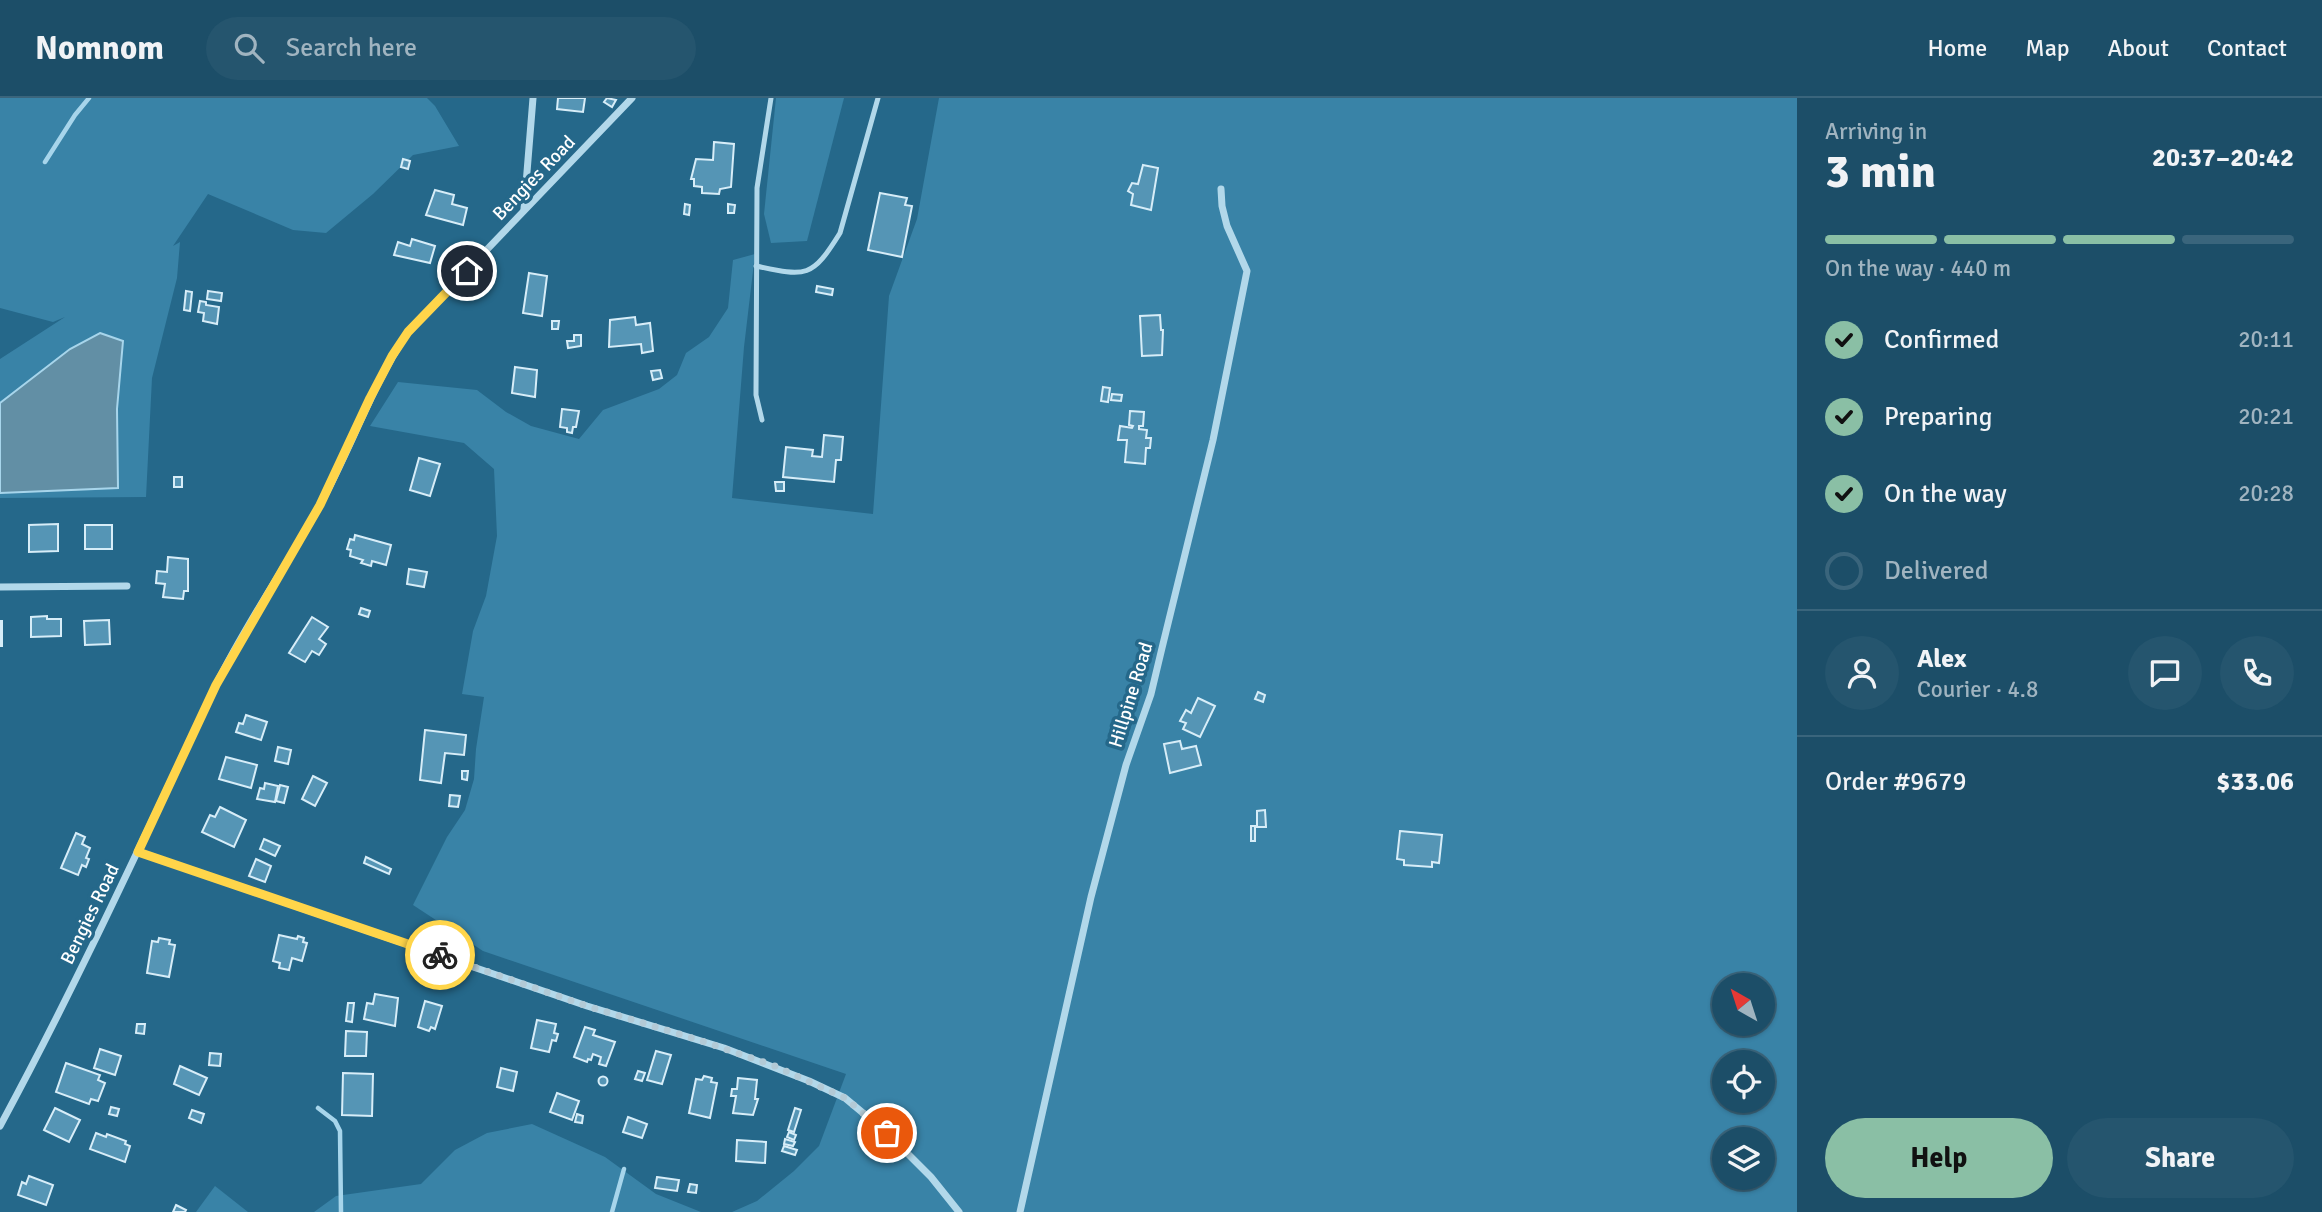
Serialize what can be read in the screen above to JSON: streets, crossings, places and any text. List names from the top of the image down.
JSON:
{
  "streets": {
    "street": ["Bengies Road", "Hillpine Road"]
  },
  "north": "top left",
  "page": {
    "header": "Nomnom",
    "search": "Search here",
    "nav": [
      "Home",
      "Map",
      "About",
      "Contact"
    ],
    "heading": ["3 min", "Arriving in", "20:37–20:42"],
    "panel": [
      "Alex",
      "Courier · 4.8",
      "Order #9679",
      "$33.06"
    ],
    "bar": "On the way · 440 m",
    "list": [
      ["Confirmed", "20:11"],
      ["Preparing", "20:21"],
      ["On the way", "20:28"],
      "Delivered"
    ],
    "buttons": ["Help", "Share"]
  }
}
